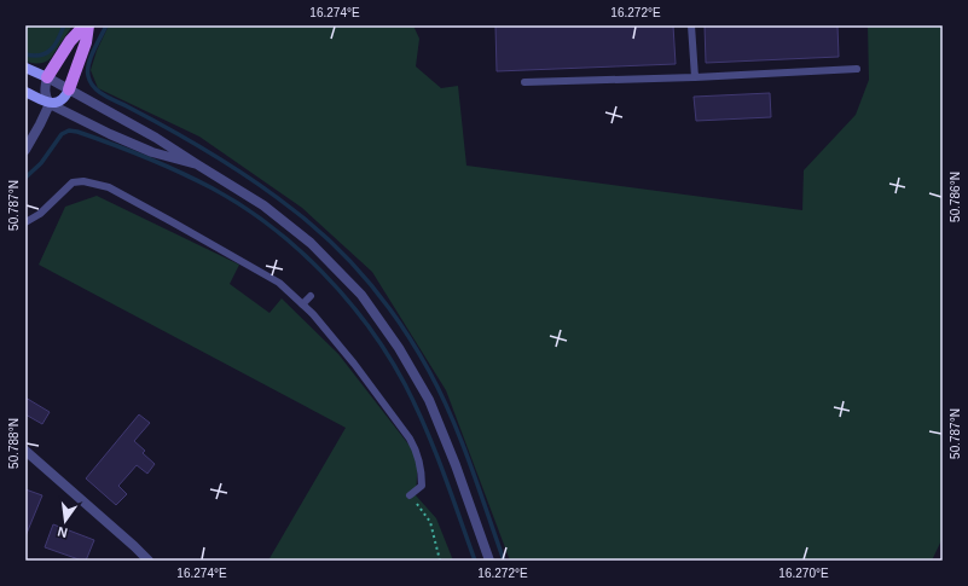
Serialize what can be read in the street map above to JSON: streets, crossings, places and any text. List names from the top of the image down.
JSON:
{
  "north": "bottom",
  "coordinates": [
    "16.274°E",
    "16.272°E",
    "50.786°N",
    "50.787°N",
    "50.788°N",
    "16.270°E"
  ]
}
